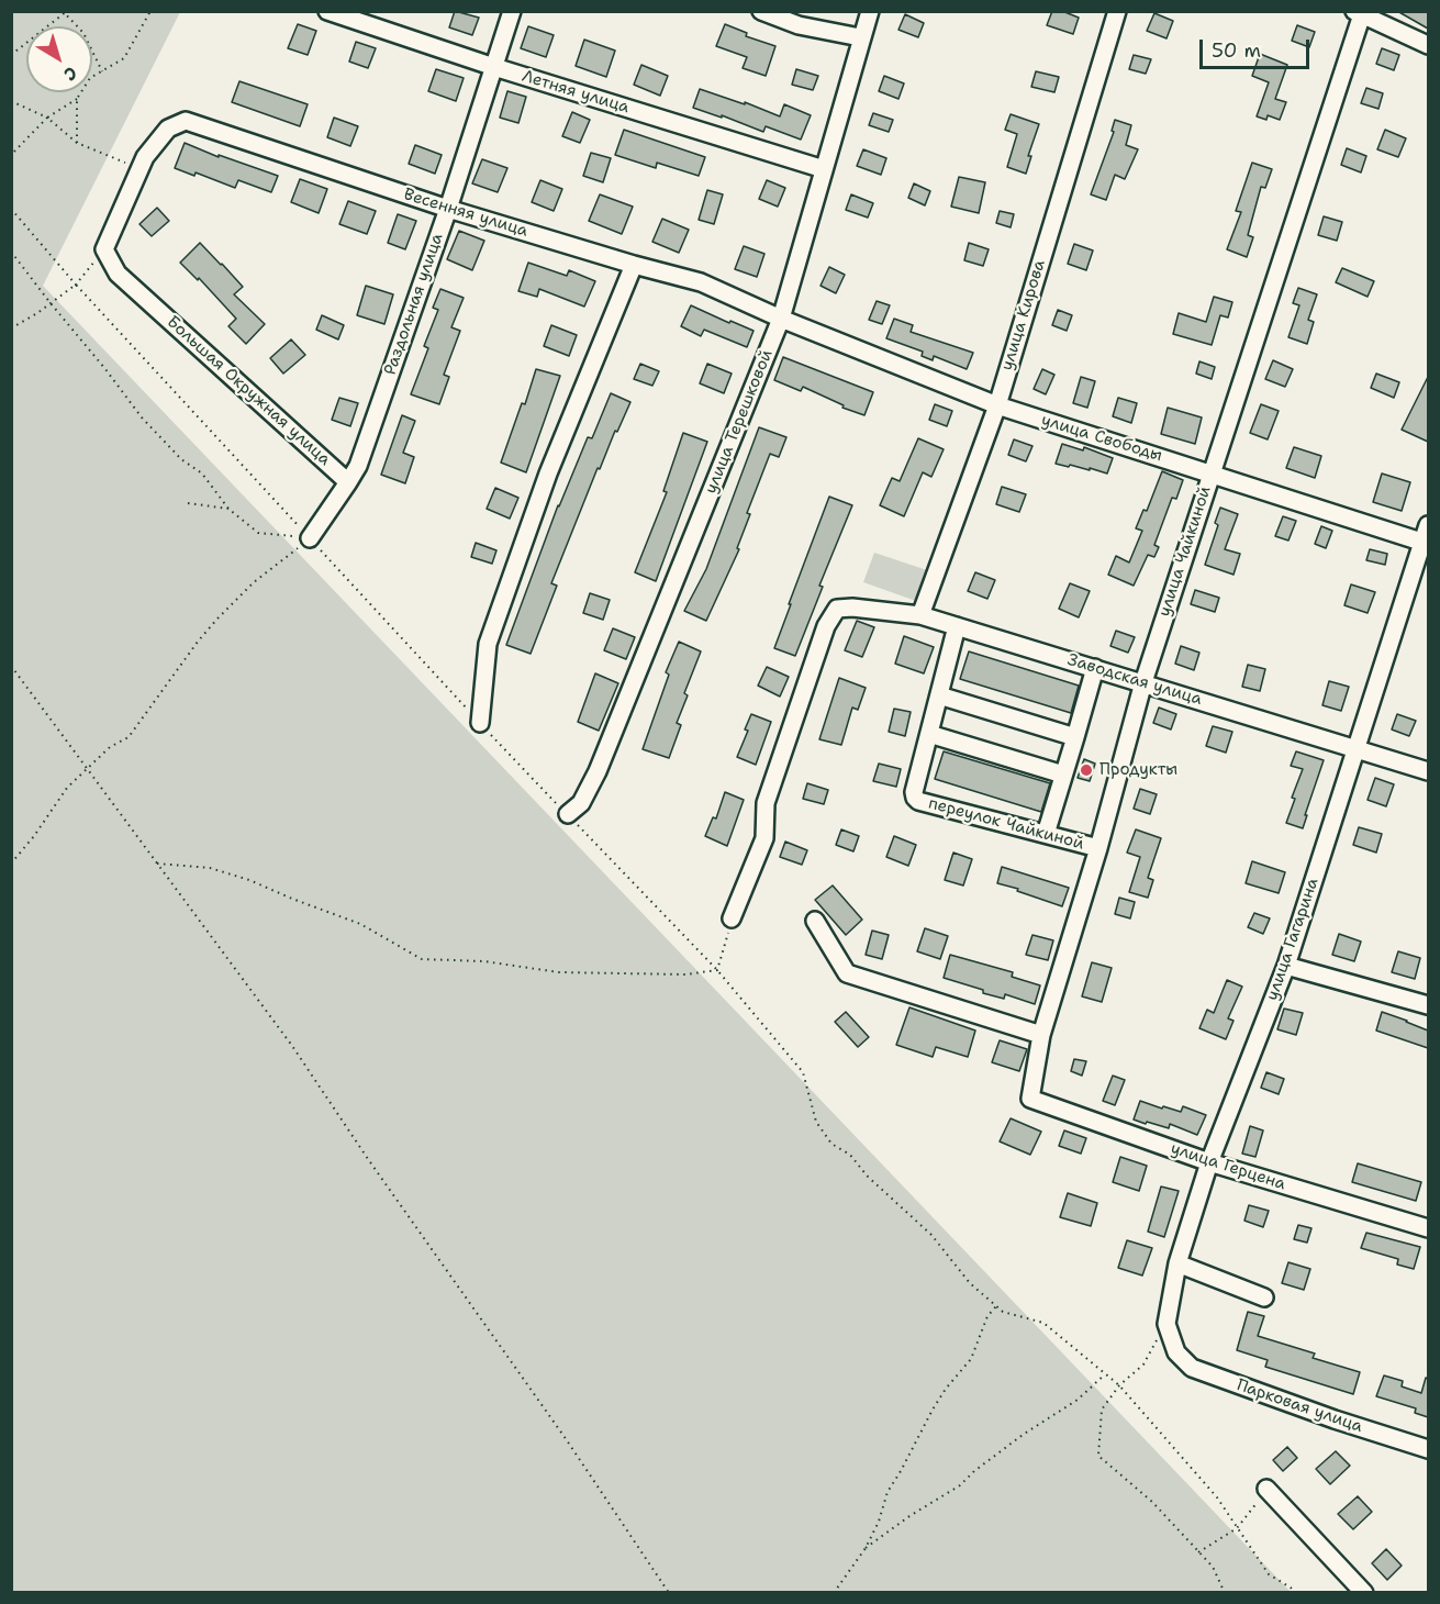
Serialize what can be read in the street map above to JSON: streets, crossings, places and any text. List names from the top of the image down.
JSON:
{
  "streets": {
    "street": [
      "Летняя улица",
      "Весенняя улица",
      "Раздольная улица",
      "улица Кирова",
      "Большая Окружная улица",
      "улица Терешковой",
      "улица Свободы",
      "улица Чайкиной",
      "Заводская улица",
      "переулок Чайкиной",
      "улица Гагарина",
      "улица Герцена",
      "Парковая улица"
    ]
  },
  "crossings": [
    ["Летняя улица", "Раздольная улица"],
    ["Летняя улица", "улица Терешковой"],
    ["Весенняя улица", "Раздольная улица"],
    ["Весенняя улица", "улица Терешковой"],
    ["Весенняя улица", "улица Свободы"],
    ["Раздольная улица", "Большая Окружная улица"],
    ["улица Кирова", "улица Свободы"],
    ["улица Кирова", "Заводская улица"],
    ["улица Терешковой", "улица Свободы"],
    ["улица Свободы", "улица Чайкиной"],
    ["улица Свободы", "улица Гагарина"],
    ["улица Чайкиной", "Заводская улица"],
    ["улица Чайкиной", "переулок Чайкиной"],
    ["улица Чайкиной", "улица Герцена"],
    ["Заводская улица", "улица Гагарина"],
    ["улица Гагарина", "улица Герцена"],
    ["улица Гагарина", "Парковая улица"]
  ],
  "places": ["Продукты"],
  "scale_bar": "50 m",
  "north": "bottom right"
}
